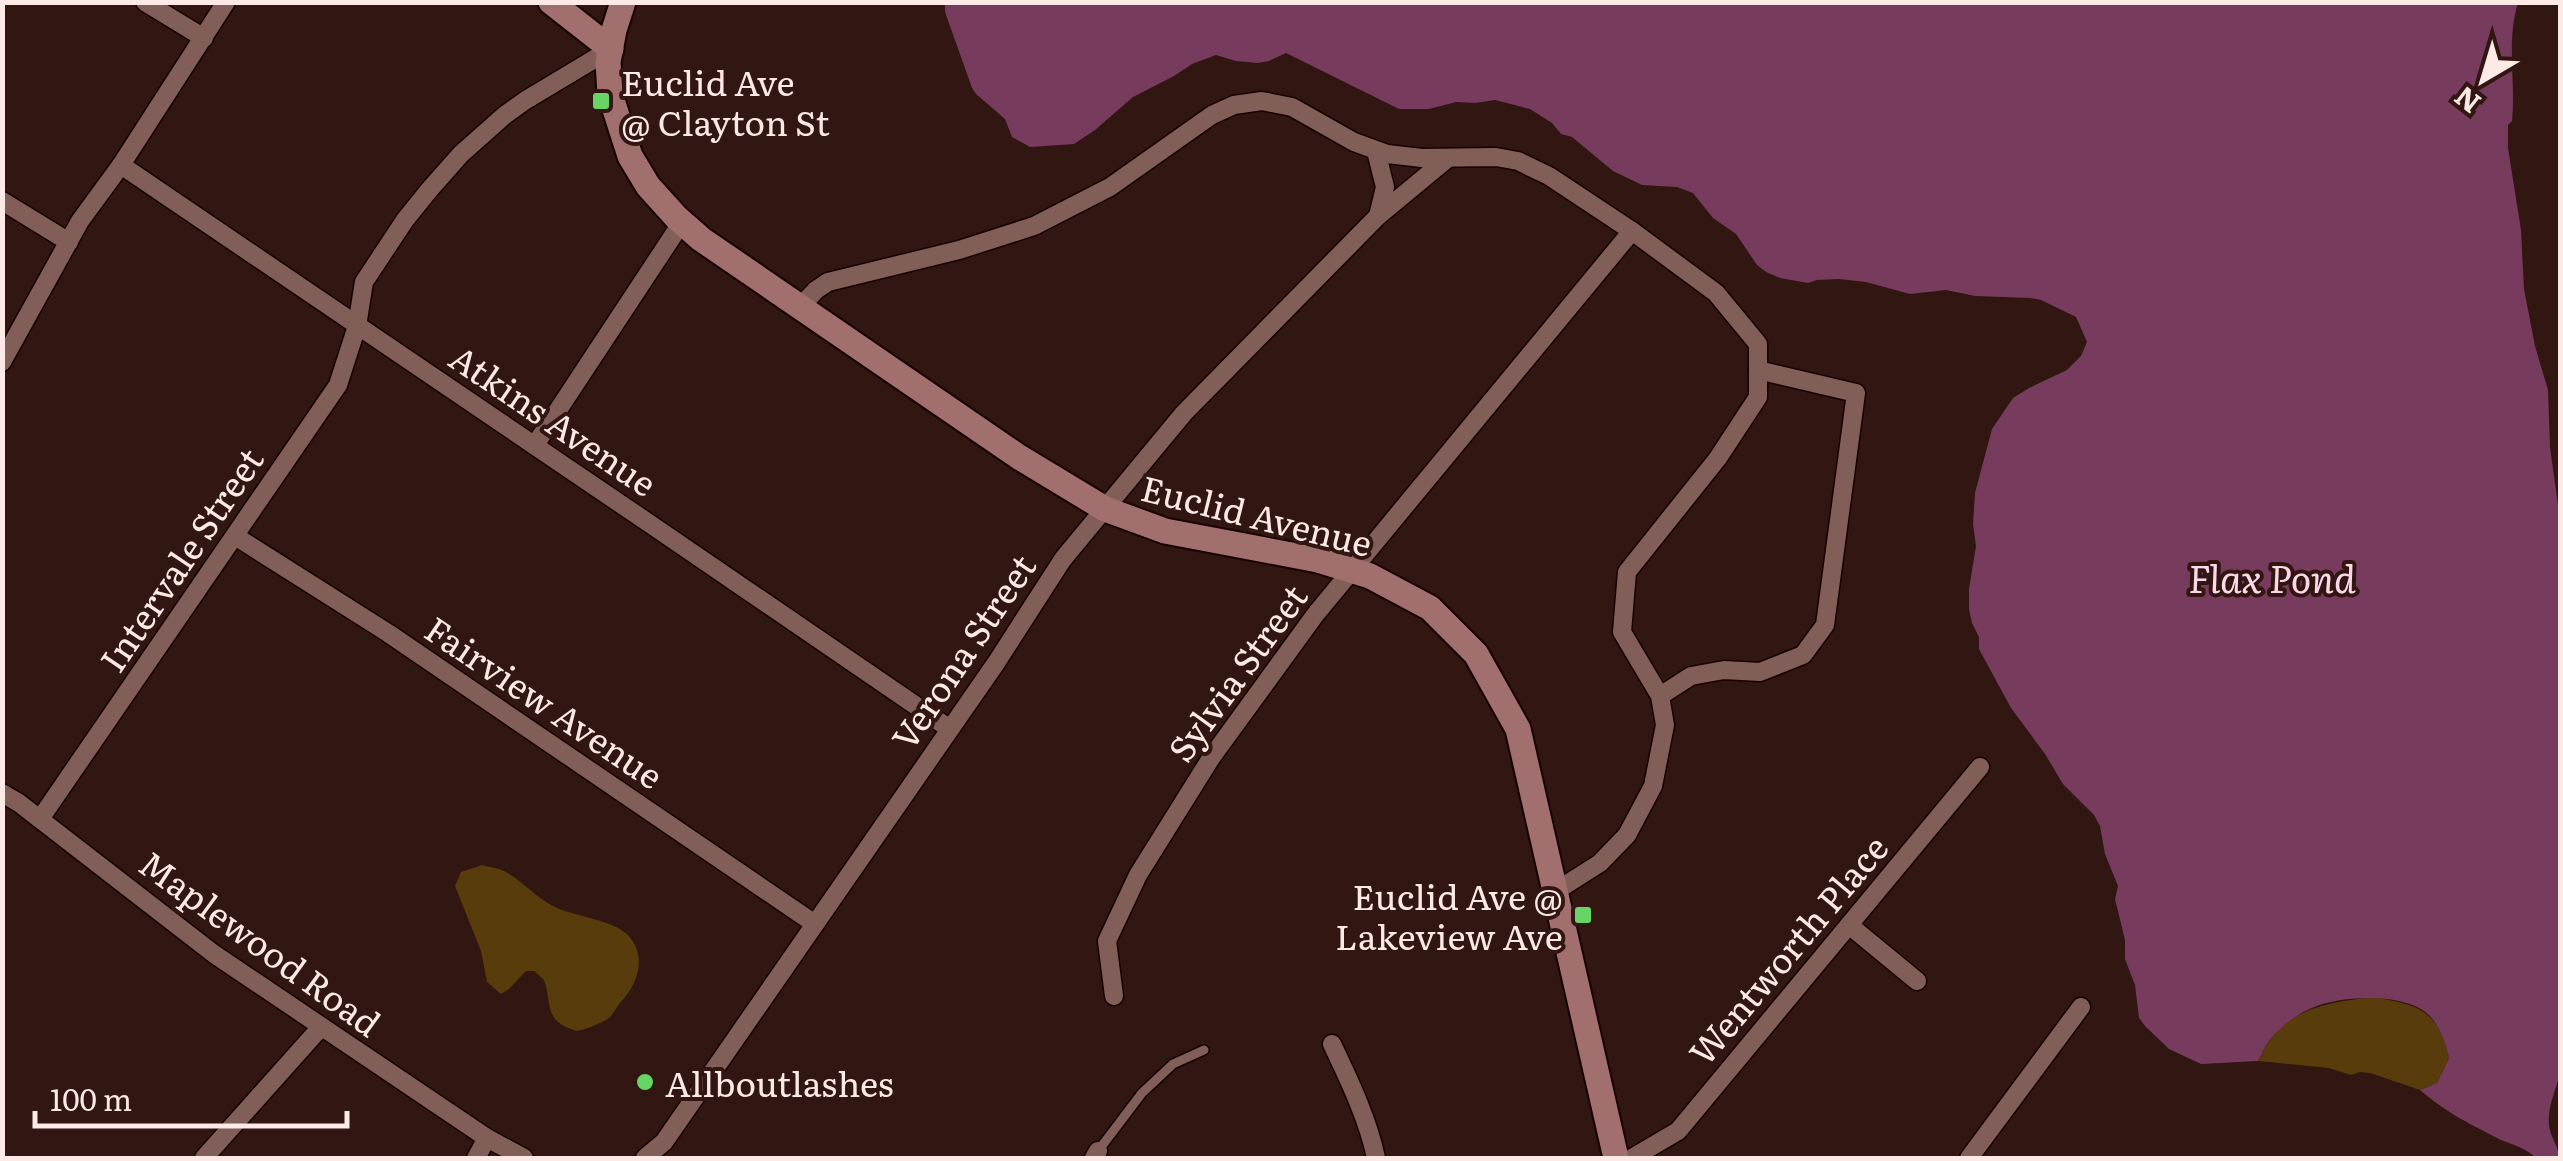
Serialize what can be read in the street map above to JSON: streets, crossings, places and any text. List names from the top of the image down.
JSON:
{
  "streets": {
    "street": [
      "Atkins Avenue",
      "Euclid Avenue",
      "Intervale Street",
      "Verona Street",
      "Sylvia Street",
      "Fairview Avenue",
      "Maplewood Road",
      "Wentworth Place"
    ]
  },
  "crossings": [
    ["Atkins Avenue", "Intervale Street"],
    ["Atkins Avenue", "Verona Street"],
    ["Euclid Avenue", "Intervale Street"],
    ["Euclid Avenue", "Verona Street"],
    ["Euclid Avenue", "Sylvia Street"],
    ["Intervale Street", "Fairview Avenue"],
    ["Intervale Street", "Maplewood Road"],
    ["Verona Street", "Fairview Avenue"]
  ],
  "water": ["Flax Pond"],
  "places": {
    "transit": ["Euclid Ave @ Clayton St", "Euclid Ave @ Lakeview Ave"],
    "other": ["Allboutlashes"]
  },
  "scale_bar": "100 m",
  "north": "bottom left"
}
